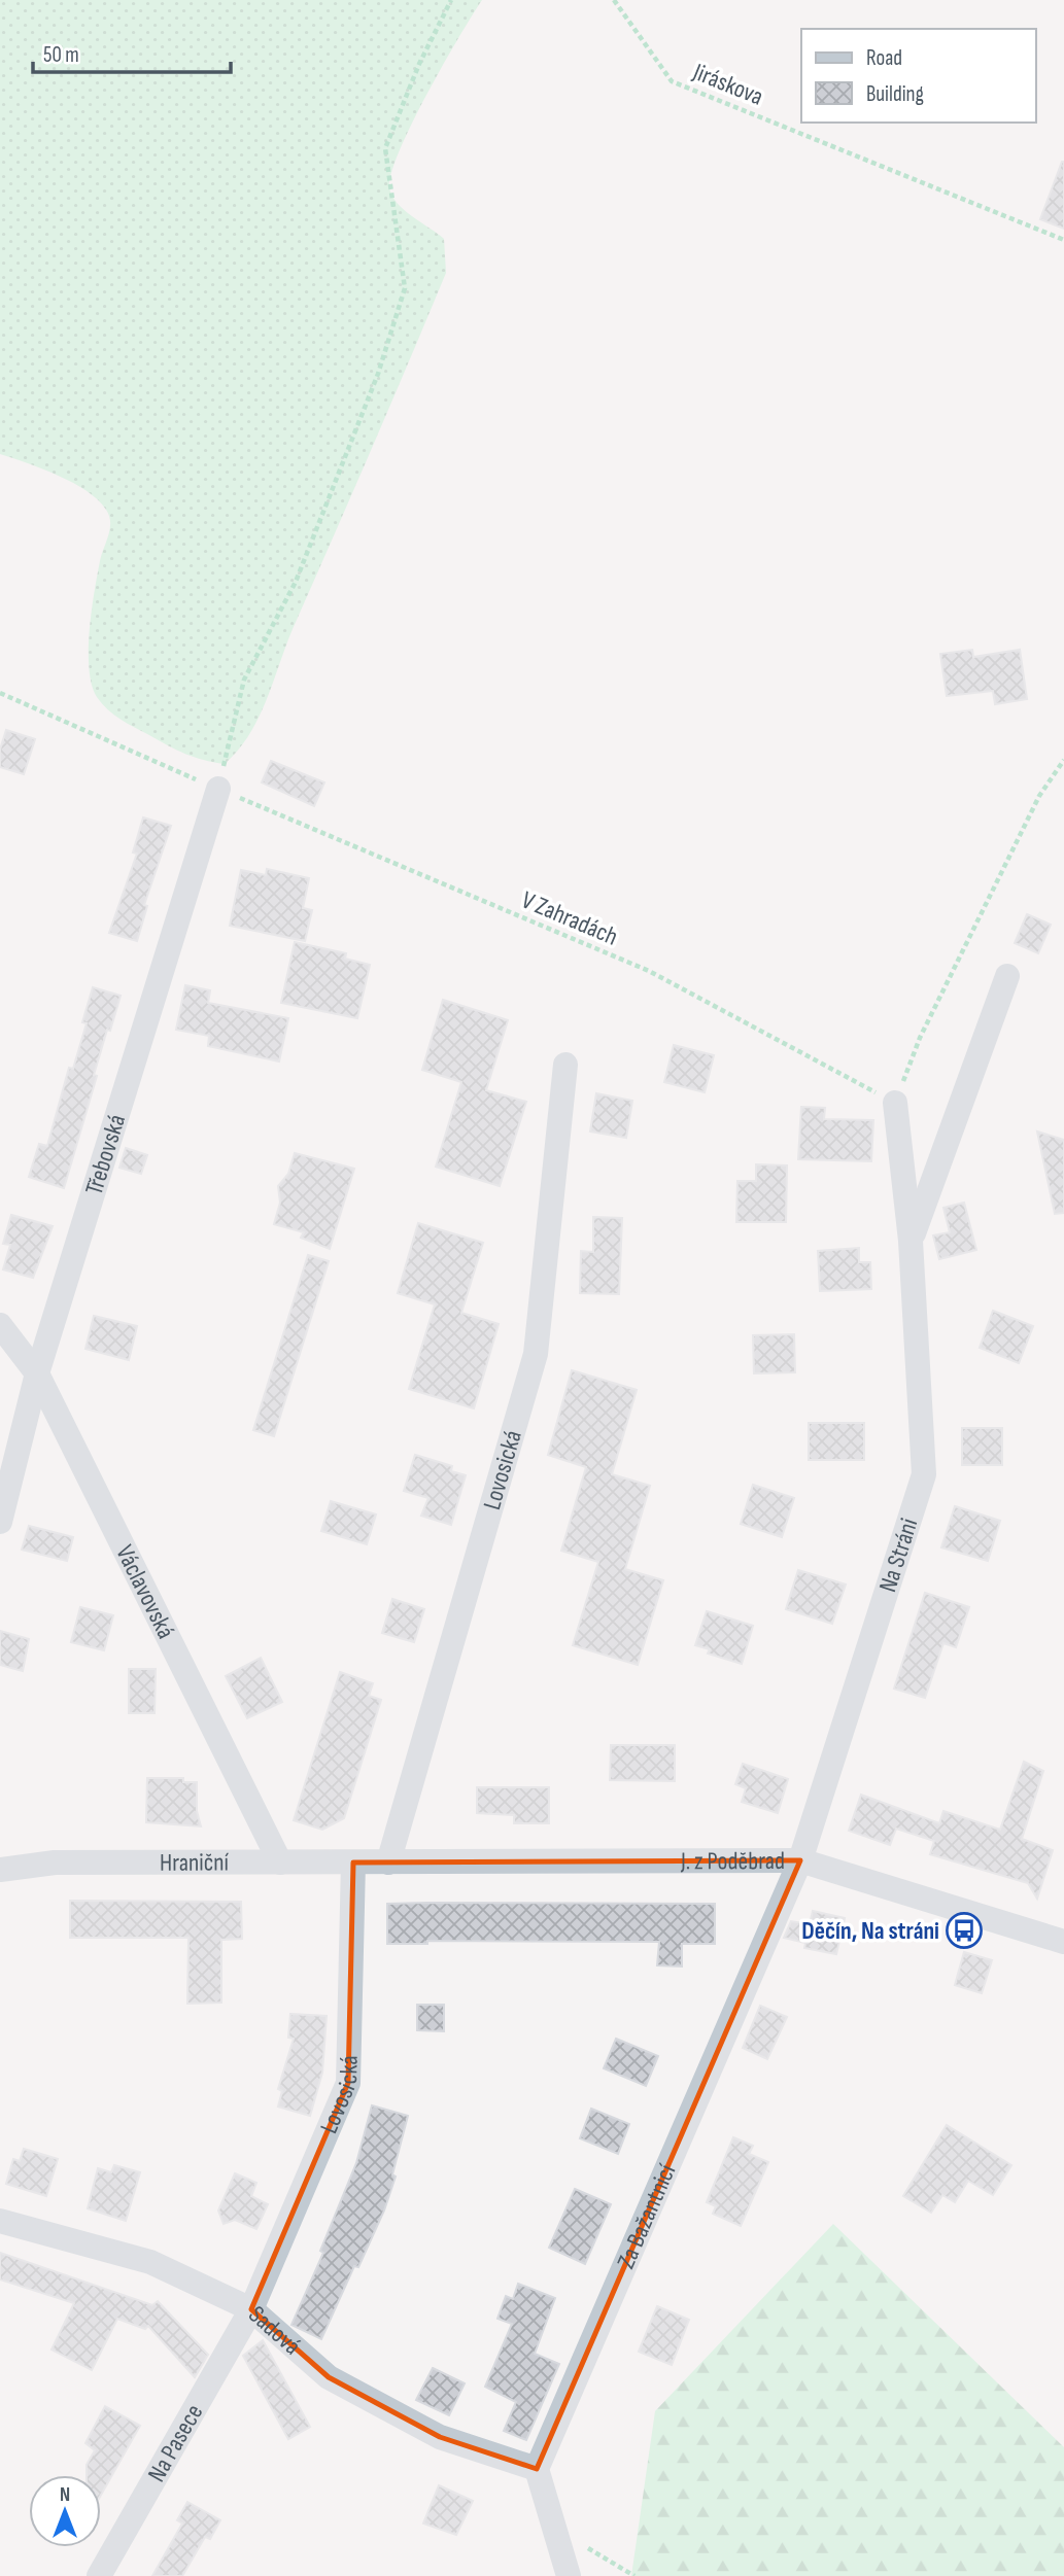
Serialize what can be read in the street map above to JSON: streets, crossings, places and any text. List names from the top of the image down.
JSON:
{
  "streets": {
    "street": [
      "Třebovská",
      "Lovosická",
      "Na Stráni",
      "Václavovská",
      "J. z Poděbrad",
      "Hraniční",
      "Za Bažantnicí",
      "Sadová",
      "Na Pasece"
    ],
    "path": ["Jiráskova", "V Zahradách"]
  },
  "crossings": [
    ["V Zahradách", "Třebovská"],
    ["V Zahradách", "Na Stráni"],
    ["Třebovská", "Václavovská"],
    ["Lovosická", "J. z Poděbrad"],
    ["Lovosická", "Hraniční"],
    ["Lovosická", "Sadová"],
    ["Lovosická", "Na Pasece"],
    ["Na Stráni", "J. z Poděbrad"],
    ["Na Stráni", "Za Bažantnicí"],
    ["Václavovská", "Hraniční"],
    ["J. z Poděbrad", "Hraniční"],
    ["J. z Poděbrad", "Za Bažantnicí"],
    ["Za Bažantnicí", "Sadová"],
    ["Sadová", "Na Pasece"]
  ],
  "places": {
    "bus stop": ["Děčín, Na stráni"]
  },
  "legend": ["Road", "Building"],
  "scale_bar": "50 m",
  "north": "top"
}
